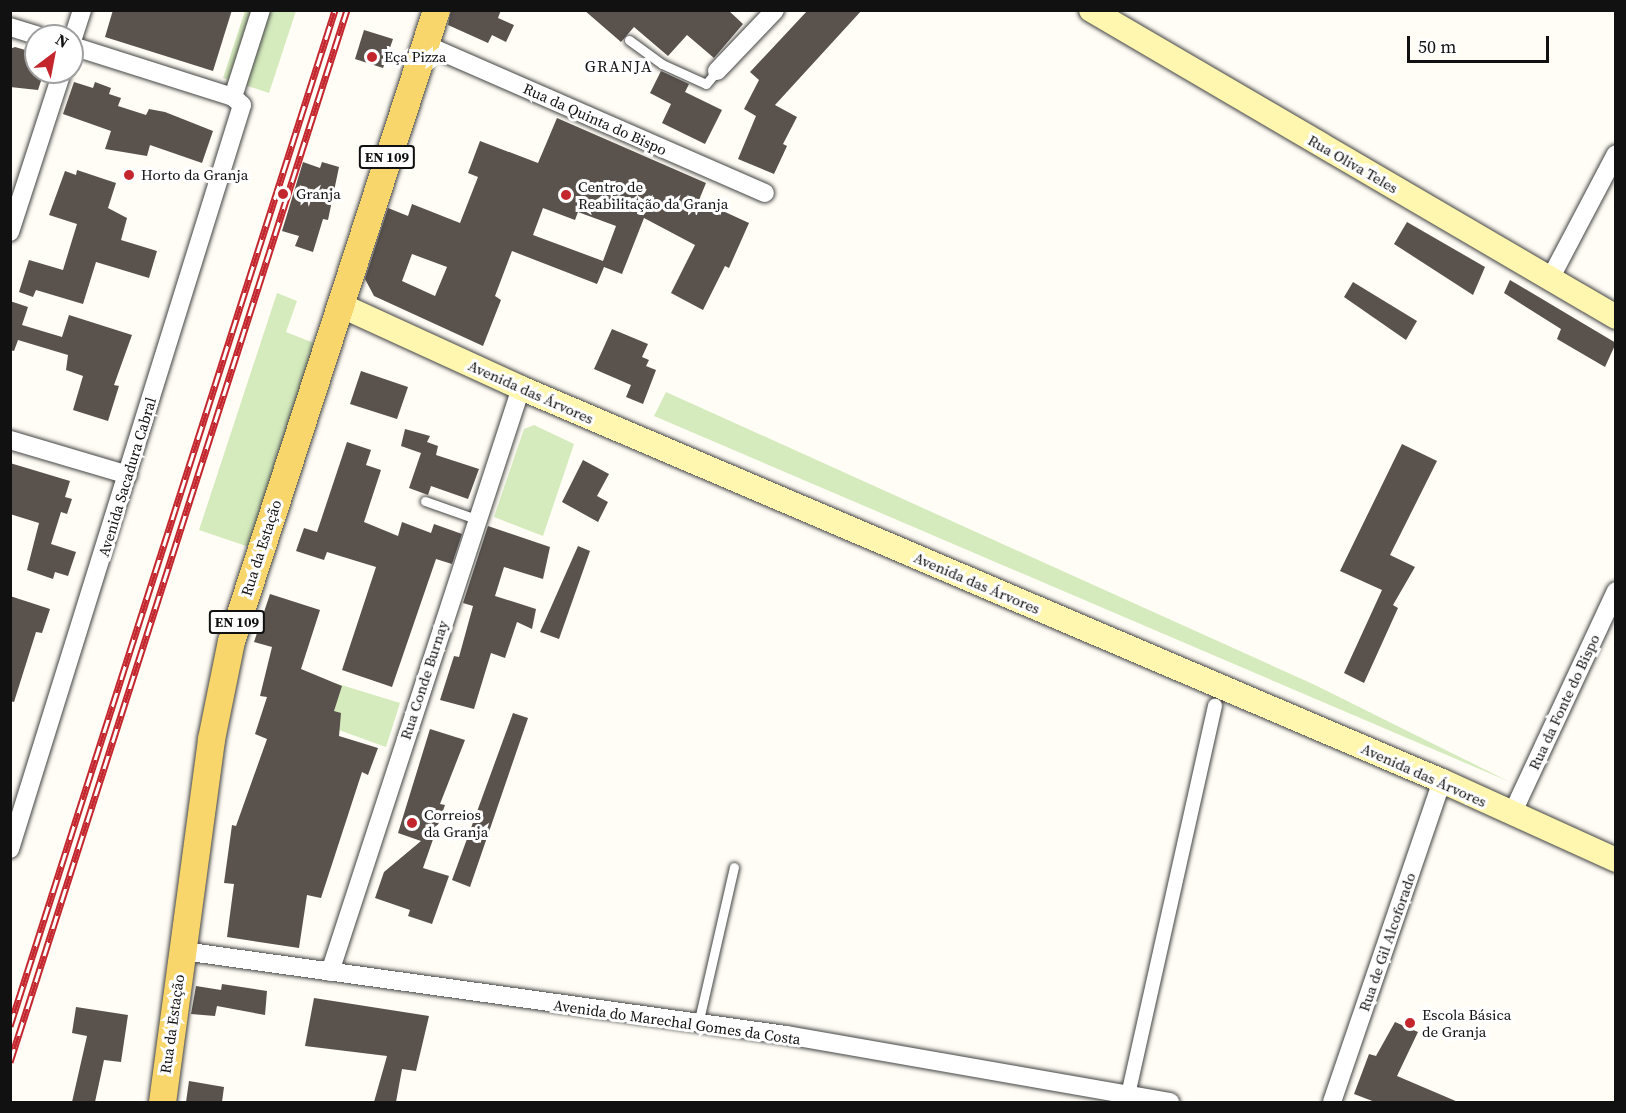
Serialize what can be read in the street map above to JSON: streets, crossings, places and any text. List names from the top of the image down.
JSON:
{
  "streets": {
    "main road": [
      "EN 109",
      "Rua Oliva Teles",
      "Avenida das Árvores",
      "Rua da Estação"
    ],
    "street": [
      "Rua da Quinta do Bispo",
      "Avenida Sacadura Cabral",
      "Rua Conde Burnay",
      "Rua da Fonte do Bispo",
      "Rua de Gil Alcoforado",
      "Avenida do Marechal Gomes da Costa"
    ]
  },
  "crossings": [
    ["Rua da Quinta do Bispo", "Rua da Estação"],
    ["Avenida das Árvores", "Rua da Estação"],
    ["Avenida das Árvores", "Rua Conde Burnay"],
    ["Avenida das Árvores", "Rua da Fonte do Bispo"],
    ["Avenida das Árvores", "Rua de Gil Alcoforado"],
    ["Rua da Estação", "Avenida do Marechal Gomes da Costa"],
    ["Rua Conde Burnay", "Avenida do Marechal Gomes da Costa"]
  ],
  "districts": ["GRANJA"],
  "places": [
    "Eça Pizza",
    "Horto da Granja",
    "Granja",
    "Centro de Reabilitação da Granja",
    "Correios da Granja",
    "Escola Básica de Granja"
  ],
  "scale_bar": "50 m",
  "north": "top right"
}
